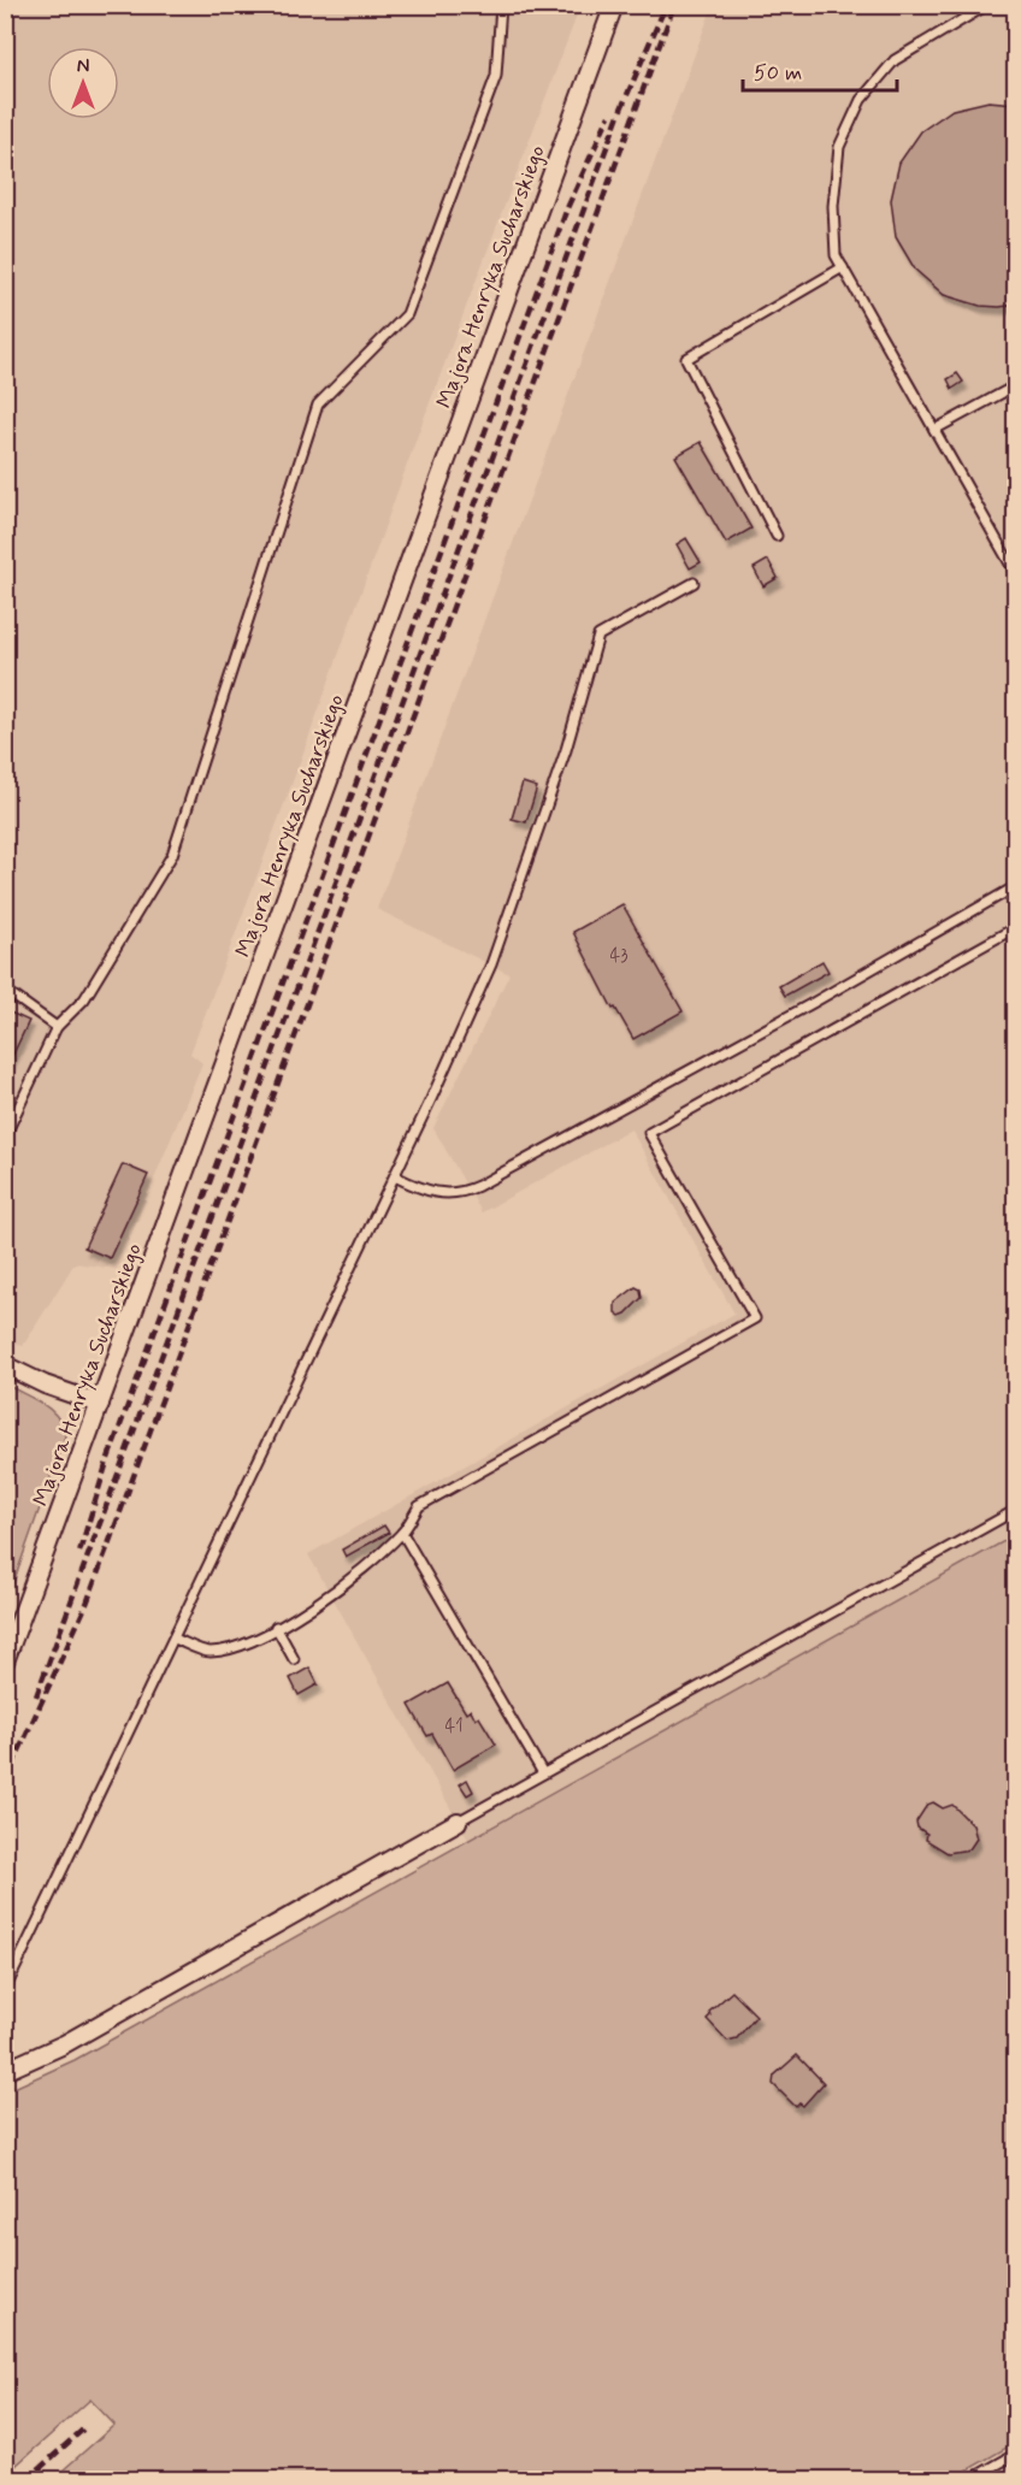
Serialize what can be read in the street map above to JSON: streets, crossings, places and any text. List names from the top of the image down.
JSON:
{
  "streets": {
    "street": ["Majora Henryka Sucharskiego"]
  },
  "house_numbers": ["43", "41"],
  "scale_bar": "50 m",
  "north": "top"
}
